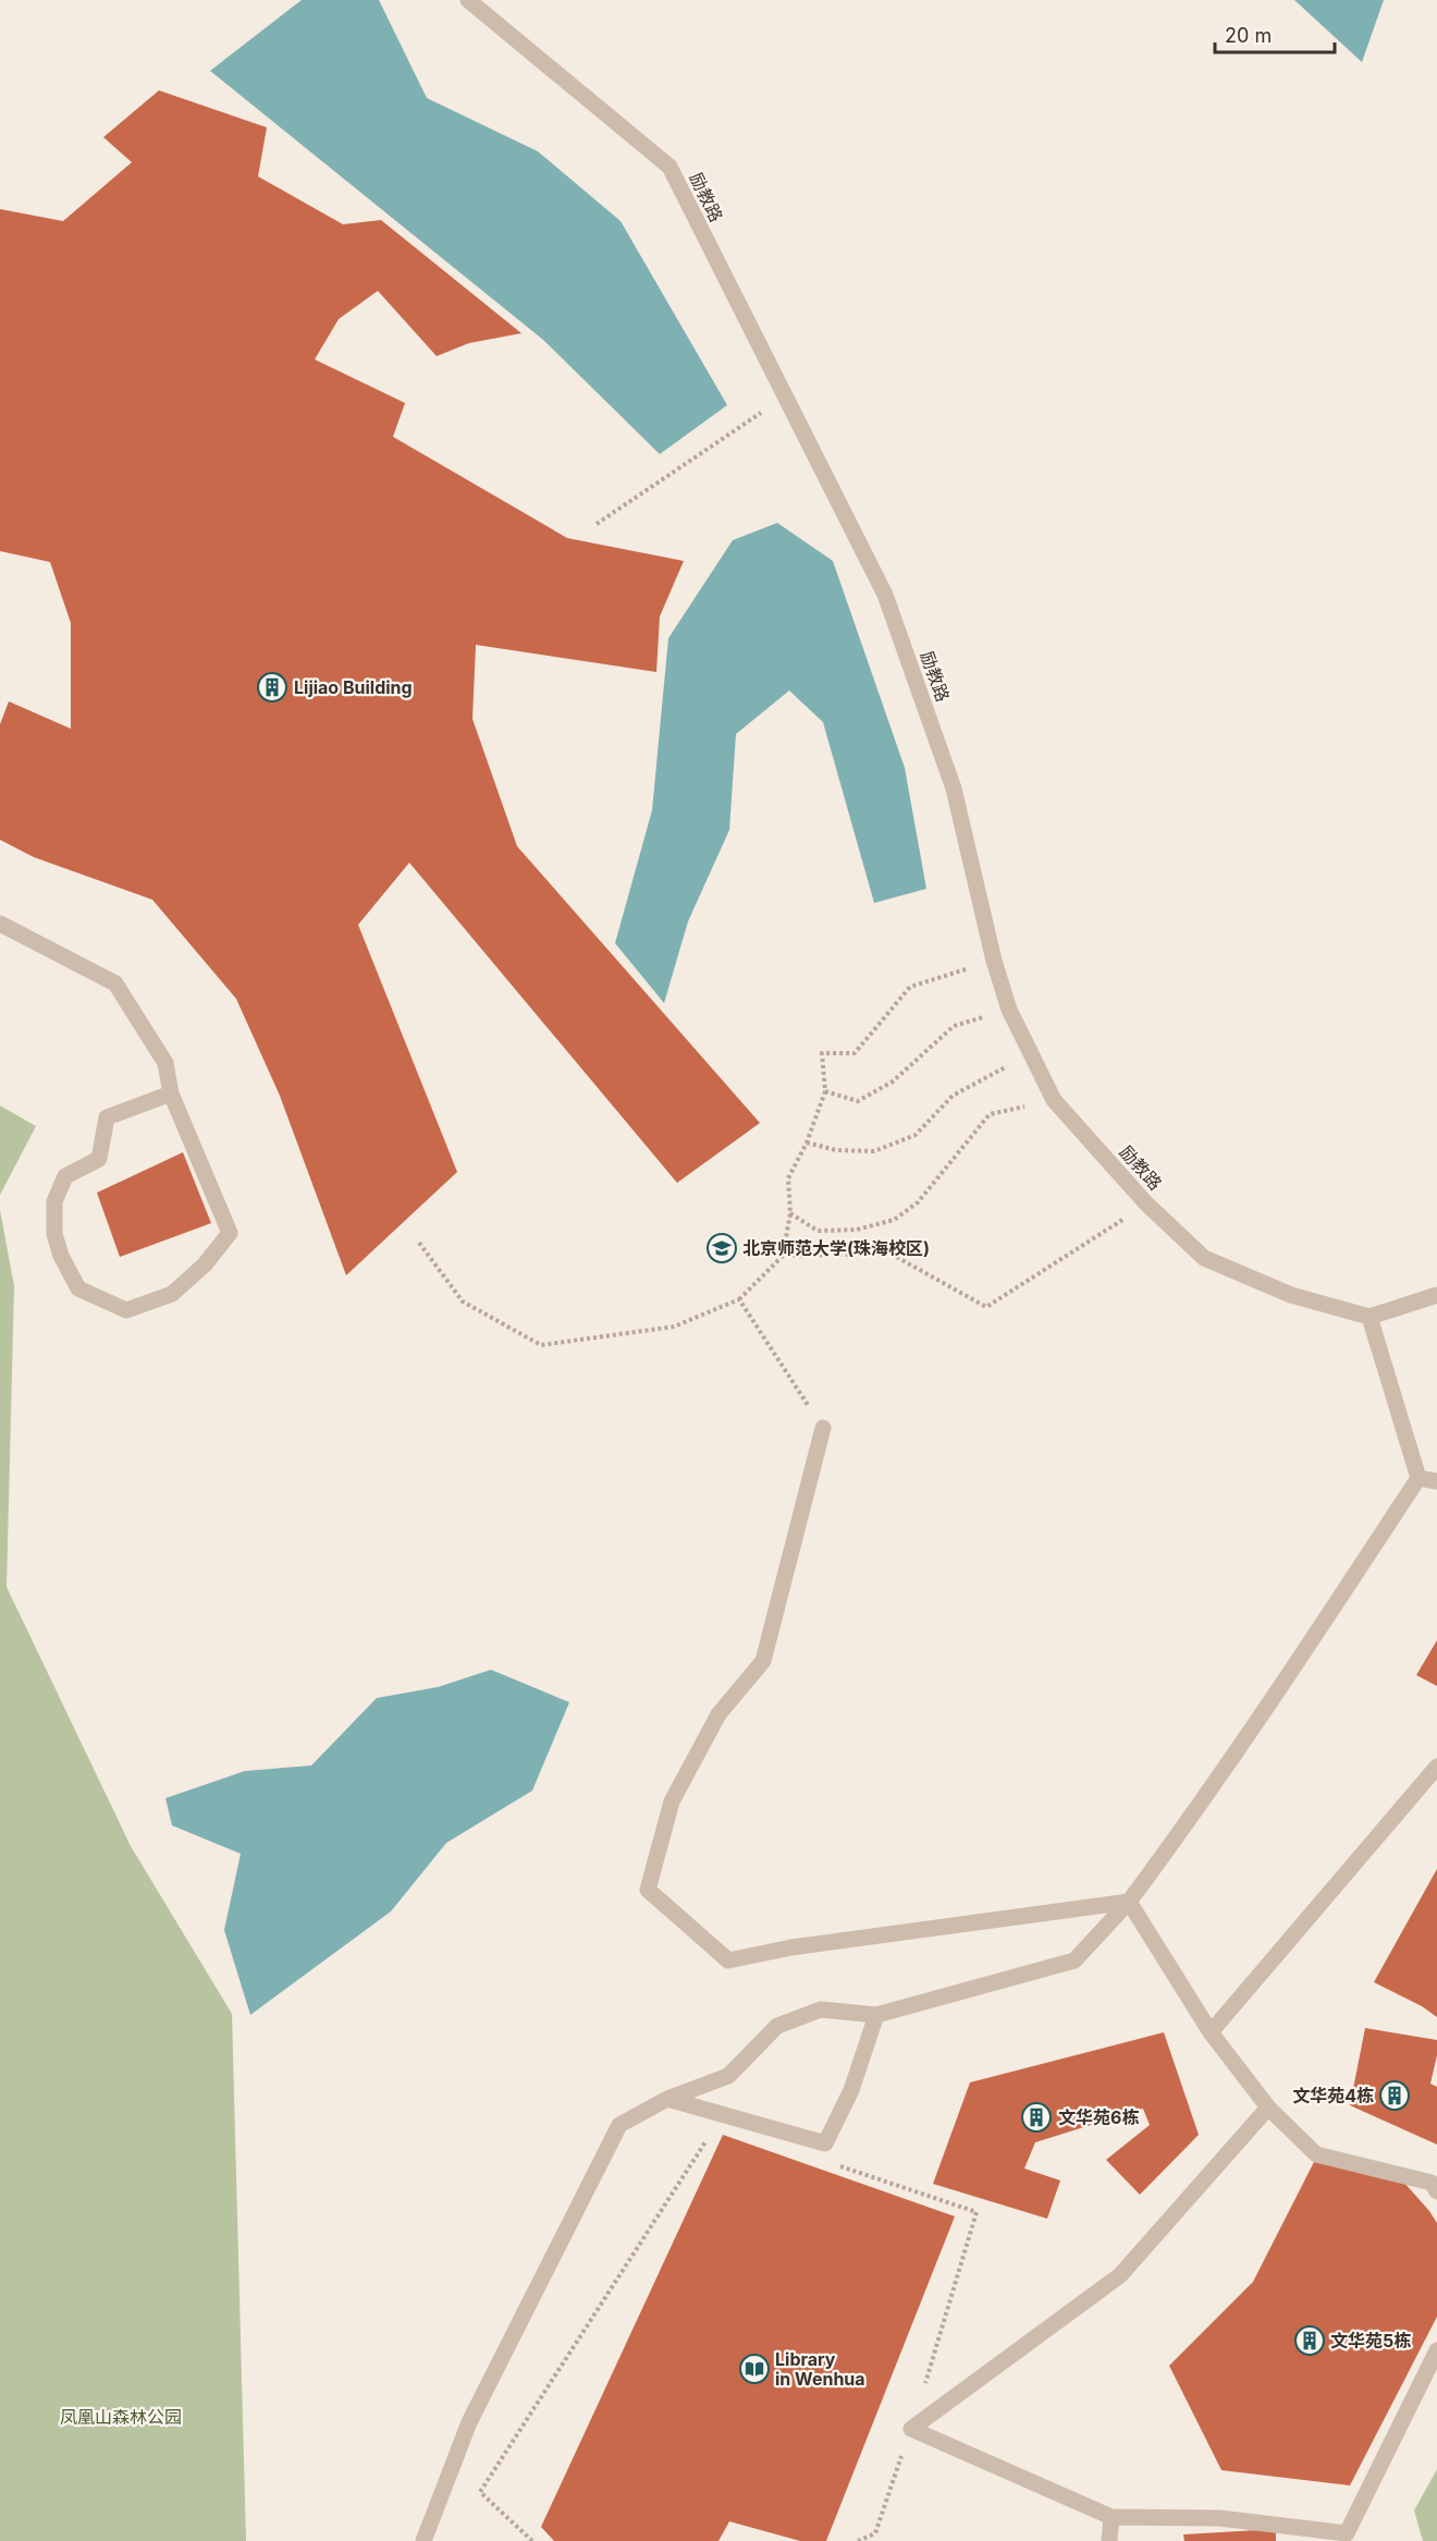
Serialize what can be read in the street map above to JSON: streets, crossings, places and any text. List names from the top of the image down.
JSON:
{
  "streets": {
    "lane": ["励教路"]
  },
  "parks": ["凤凰山森林公园"],
  "places": {
    "building": [
      "Lijiao Building",
      "文华苑4栋",
      "文华苑6栋",
      "文华苑5栋"
    ],
    "school or university": ["北京师范大学(珠海校区)"],
    "library": ["Library in Wenhua"]
  },
  "scale_bar": "20 m"
}
